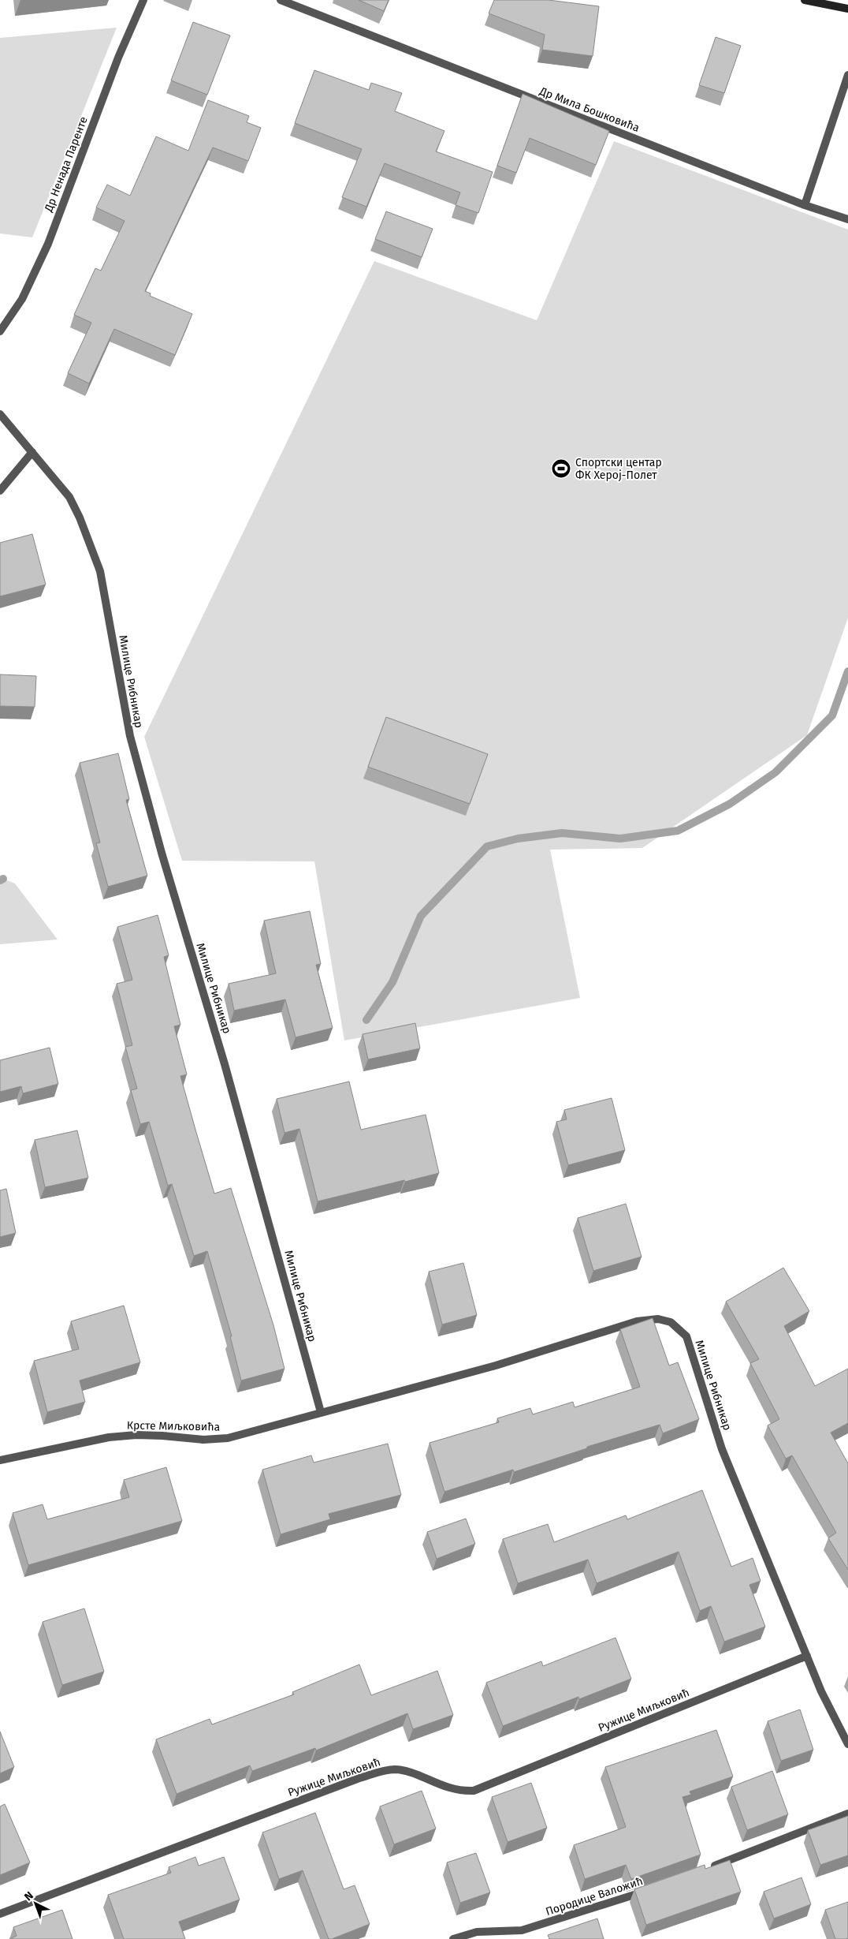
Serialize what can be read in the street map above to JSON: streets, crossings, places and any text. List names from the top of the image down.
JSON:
{
  "streets": {
    "street": [
      "Др Мила Бошковића",
      "Др Ненада Паренте",
      "Милице Рибникар",
      "Крсте Миљковића",
      "Ружице Миљковић",
      "Породице Валожић"
    ]
  },
  "crossings": [
    ["Милице Рибникар", "Крсте Миљковића"],
    ["Милице Рибникар", "Ружице Миљковић"]
  ],
  "places": {
    "sports": ["Спортски центар ФК Херој-Полет"]
  },
  "north": "top left"
}
